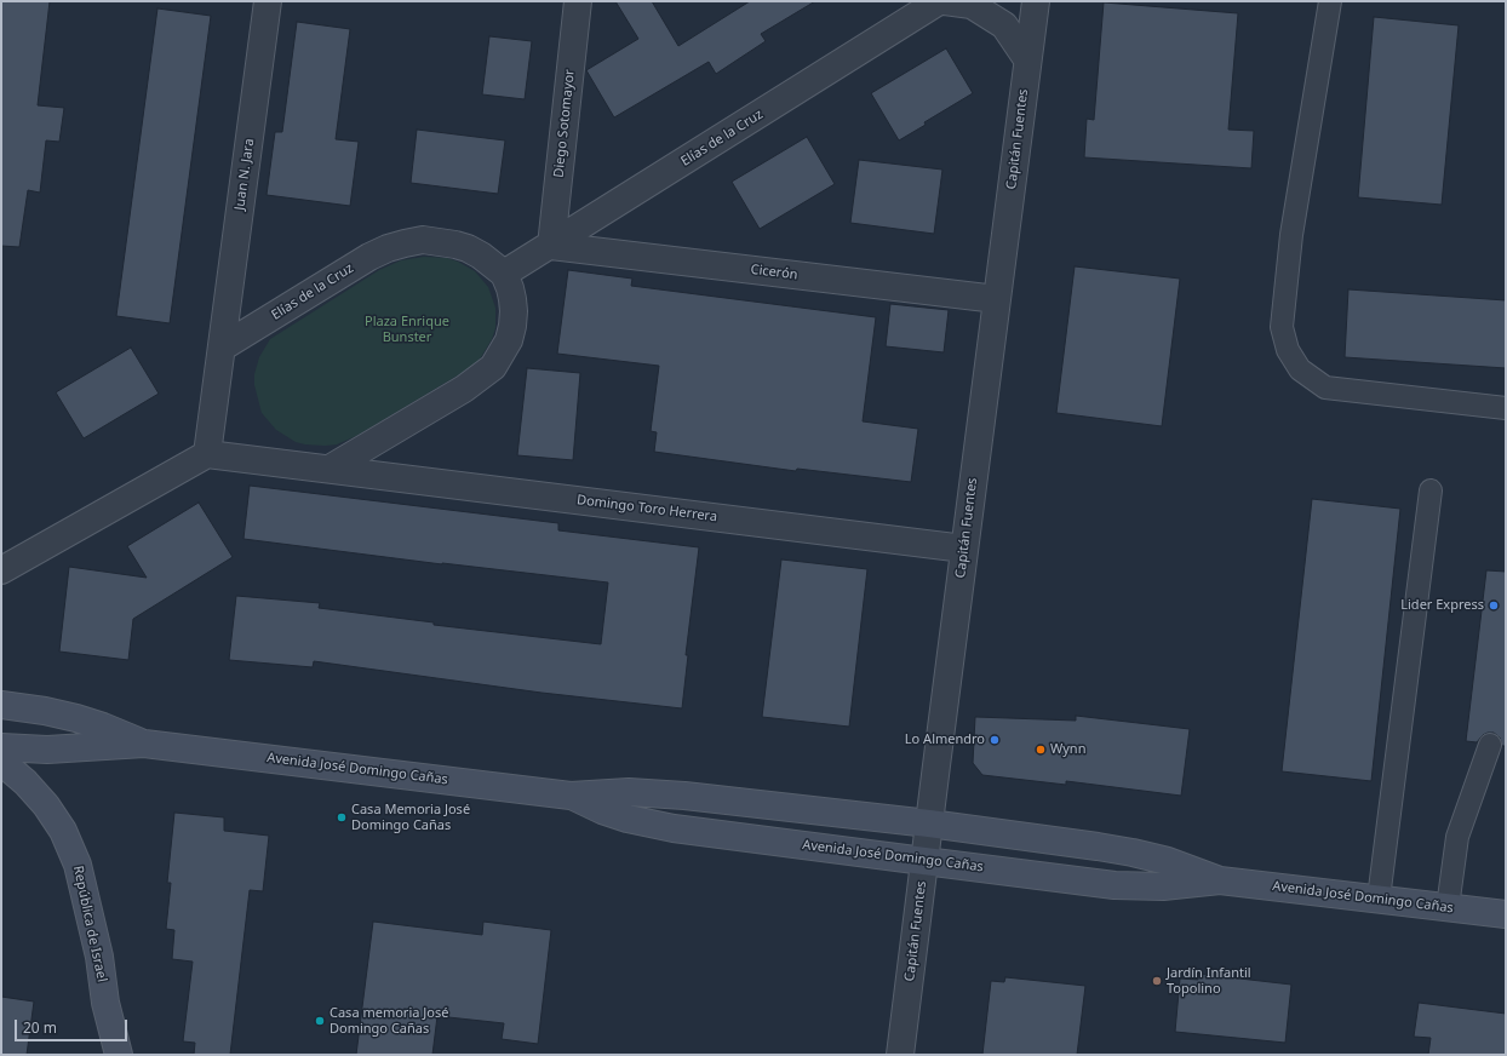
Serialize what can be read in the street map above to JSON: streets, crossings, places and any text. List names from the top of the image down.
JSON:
{
  "streets": {
    "street": [
      "Diego Sotomayor",
      "Elías de la Cruz",
      "Capitán Fuentes",
      "Juan N. Jara",
      "Cicerón",
      "Domingo Toro Herrera",
      "Avenida José Domingo Cañas",
      "República de Israel"
    ]
  },
  "crossings": [
    ["Diego Sotomayor", "Elías de la Cruz"],
    ["Diego Sotomayor", "Cicerón"],
    ["Elías de la Cruz", "Juan N. Jara"],
    ["Elías de la Cruz", "Cicerón"],
    ["Capitán Fuentes", "Cicerón"],
    ["Capitán Fuentes", "Domingo Toro Herrera"],
    ["Capitán Fuentes", "Avenida José Domingo Cañas"]
  ],
  "parks": ["Plaza Enrique Bunster"],
  "places": [
    "Lider Express",
    "Lo Almendro",
    "Wynn",
    "Casa Memoria José Domingo Cañas",
    "Jardín Infantil Topolino",
    "Casa memoria José Domingo Cañas"
  ],
  "scale_bar": "20 m"
}
